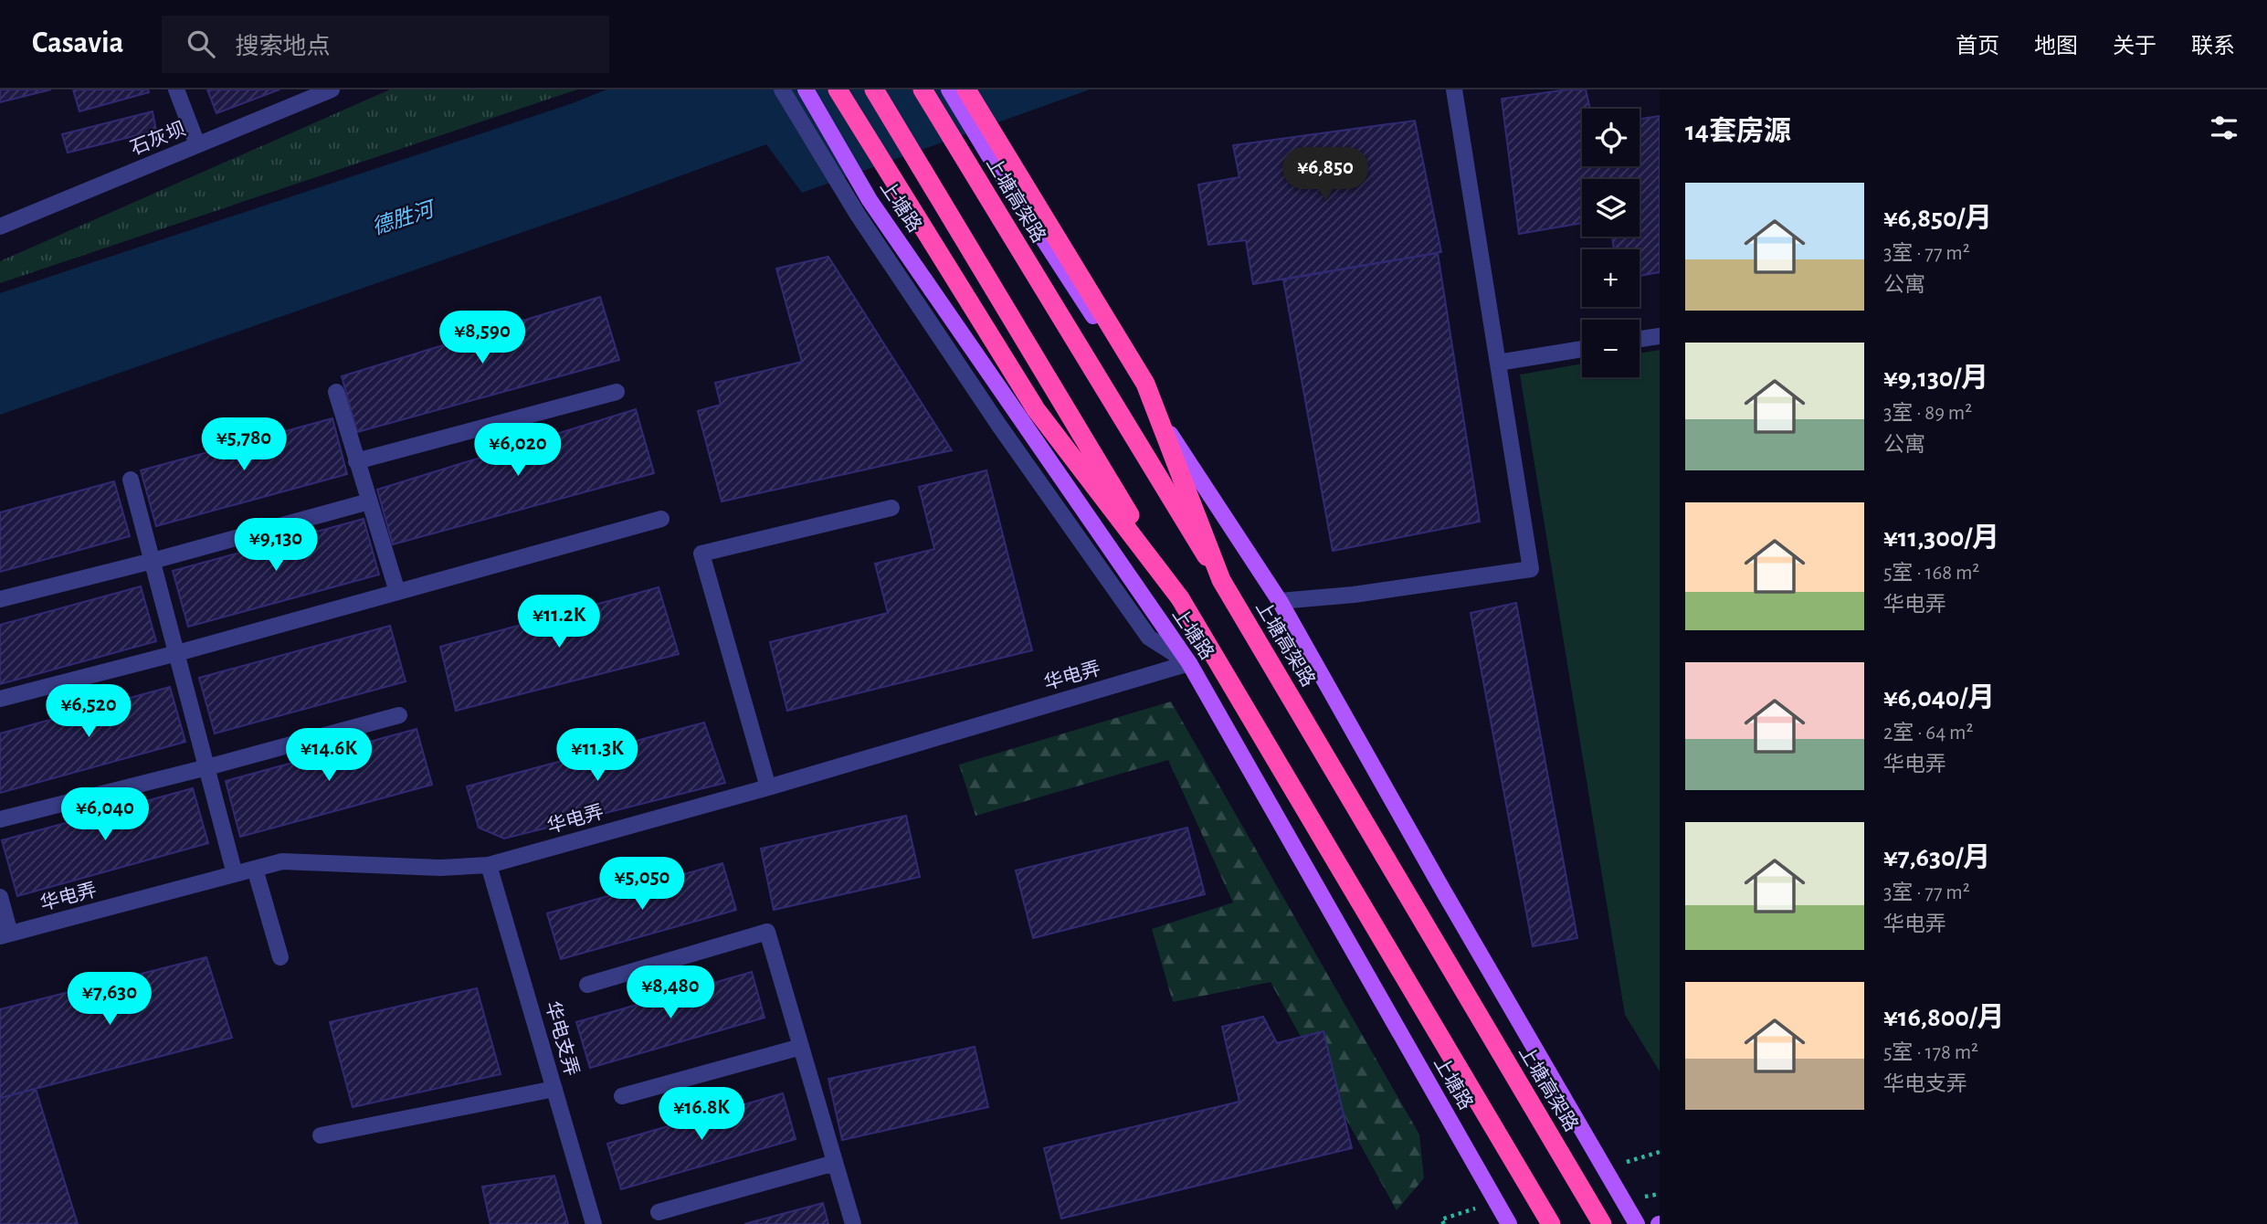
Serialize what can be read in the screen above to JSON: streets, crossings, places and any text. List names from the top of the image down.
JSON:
{
  "streets": {
    "highway": ["上塘高架路"],
    "main road": ["上塘路"],
    "street": ["石灰坝", "华电弄", "华电支弄"]
  },
  "crossings": [
    ["上塘路", "华电弄"],
    ["华电弄", "华电支弄"]
  ],
  "water": ["德胜河"],
  "page": {
    "header": "Casavia",
    "search": "搜索地点",
    "nav": [
      "首页",
      "地图",
      "关于",
      "联系"
    ],
    "heading": "14套房源",
    "map_buttons": ["+", "−"],
    "price": [
      "¥6,850",
      "¥8,590",
      "¥5,780",
      "¥6,020",
      "¥9,130",
      "¥11.2K",
      "¥6,520",
      "¥14.6K",
      "¥11.3K",
      "¥6,040",
      "¥5,050",
      "¥8,480",
      "¥7,630",
      "¥16.8K"
    ],
    "list": [
      {
        "name": "¥6,850/月",
        "note": "3室 · 77 m² · 公寓"
      },
      {
        "name": "¥9,130/月",
        "note": "3室 · 89 m² · 公寓"
      },
      {
        "name": "¥11,300/月",
        "note": "5室 · 168 m² · 华电弄"
      },
      {
        "name": "¥6,040/月",
        "note": "2室 · 64 m² · 华电弄"
      },
      {
        "name": "¥7,630/月",
        "note": "3室 · 77 m² · 华电弄"
      },
      {
        "name": "¥16,800/月",
        "note": "5室 · 178 m² · 华电支弄"
      }
    ]
  }
}
